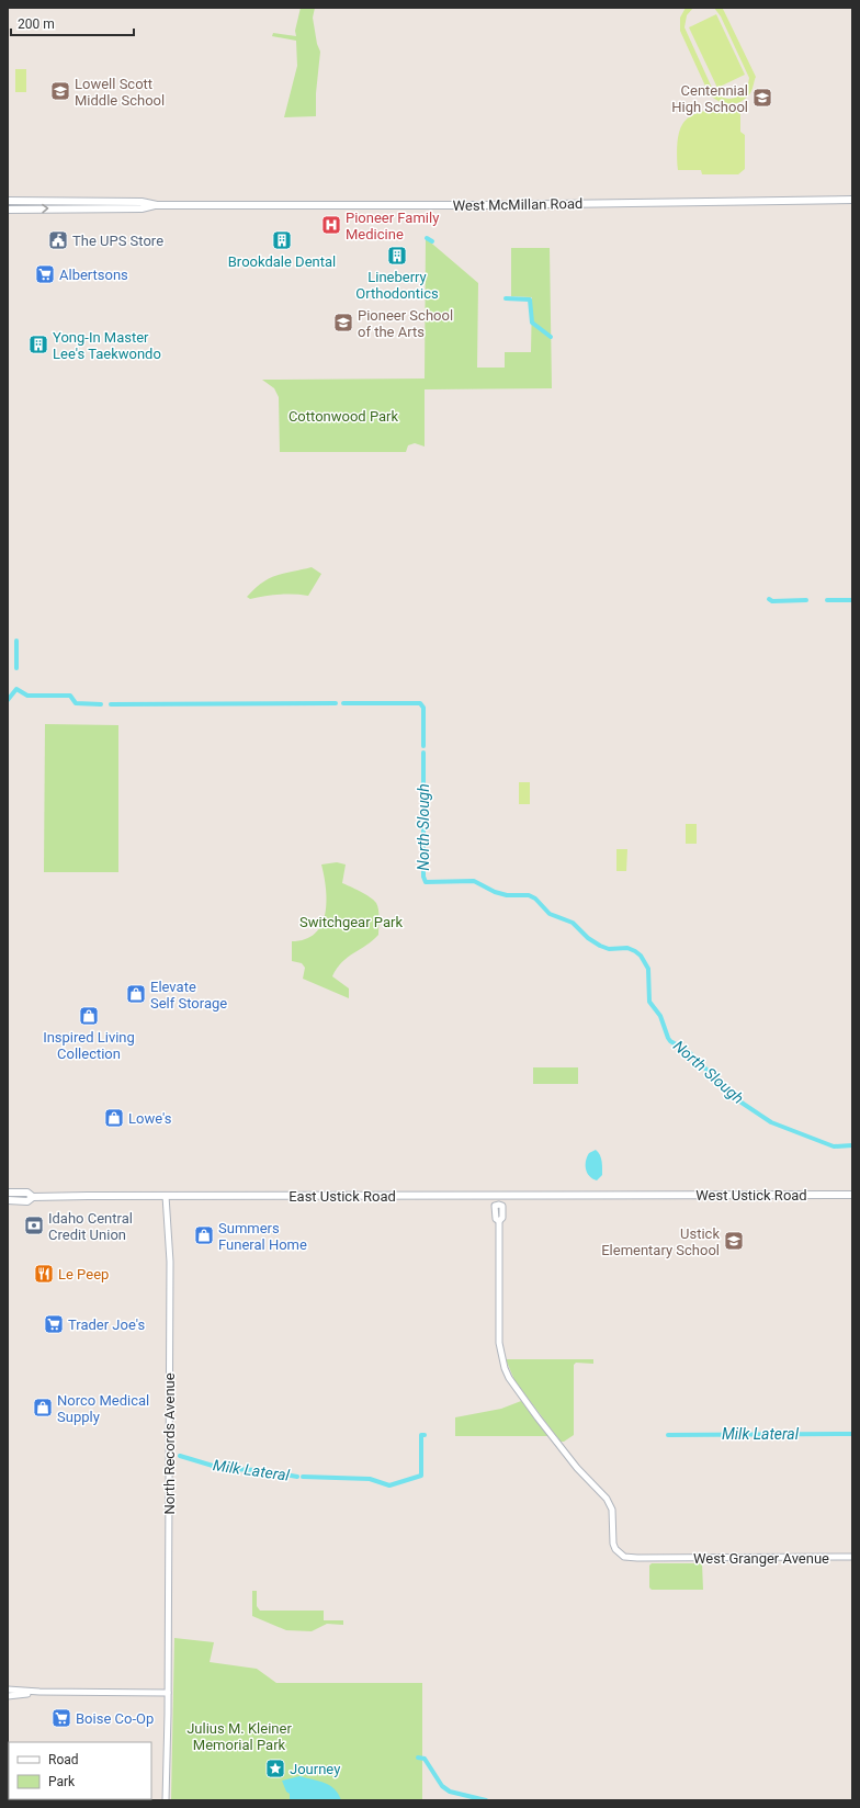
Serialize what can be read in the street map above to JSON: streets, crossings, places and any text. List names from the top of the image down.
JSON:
{
  "streets": {
    "main road": ["West McMillan Road", "West Ustick Road", "East Ustick Road"],
    "street": ["North Records Avenue", "West Granger Avenue"]
  },
  "crossings": [
    ["West Ustick Road", "East Ustick Road"],
    ["East Ustick Road", "North Records Avenue"]
  ],
  "water": ["North Slough", "Milk Lateral"],
  "parks": ["Cottonwood Park", "Switchgear Park", "Julius M. Kleiner Memorial Park"],
  "places": {
    "school or university": [
      "Lowell Scott Middle School",
      "Centennial High School",
      "Pioneer School of the Arts",
      "Ustick Elementary School"
    ],
    "hospital": ["Pioneer Family Medicine"],
    "public building": ["The UPS Store"],
    "building": ["Brookdale Dental", "Lineberry Orthodontics", "Yong-In Master Lee's Taekwondo"],
    "supermarket": ["Albertsons", "Trader Joe's", "Boise Co-Op"],
    "shop": [
      "Elevate Self Storage",
      "Inspired Living Collection",
      "Lowe's",
      "Summers Funeral Home",
      "Norco Medical Supply"
    ],
    "bank": ["Idaho Central Credit Union"],
    "restaurant": ["Le Peep"],
    "place": ["Journey"]
  },
  "legend": ["Road", "Park"],
  "scale_bar": "200 m"
}
